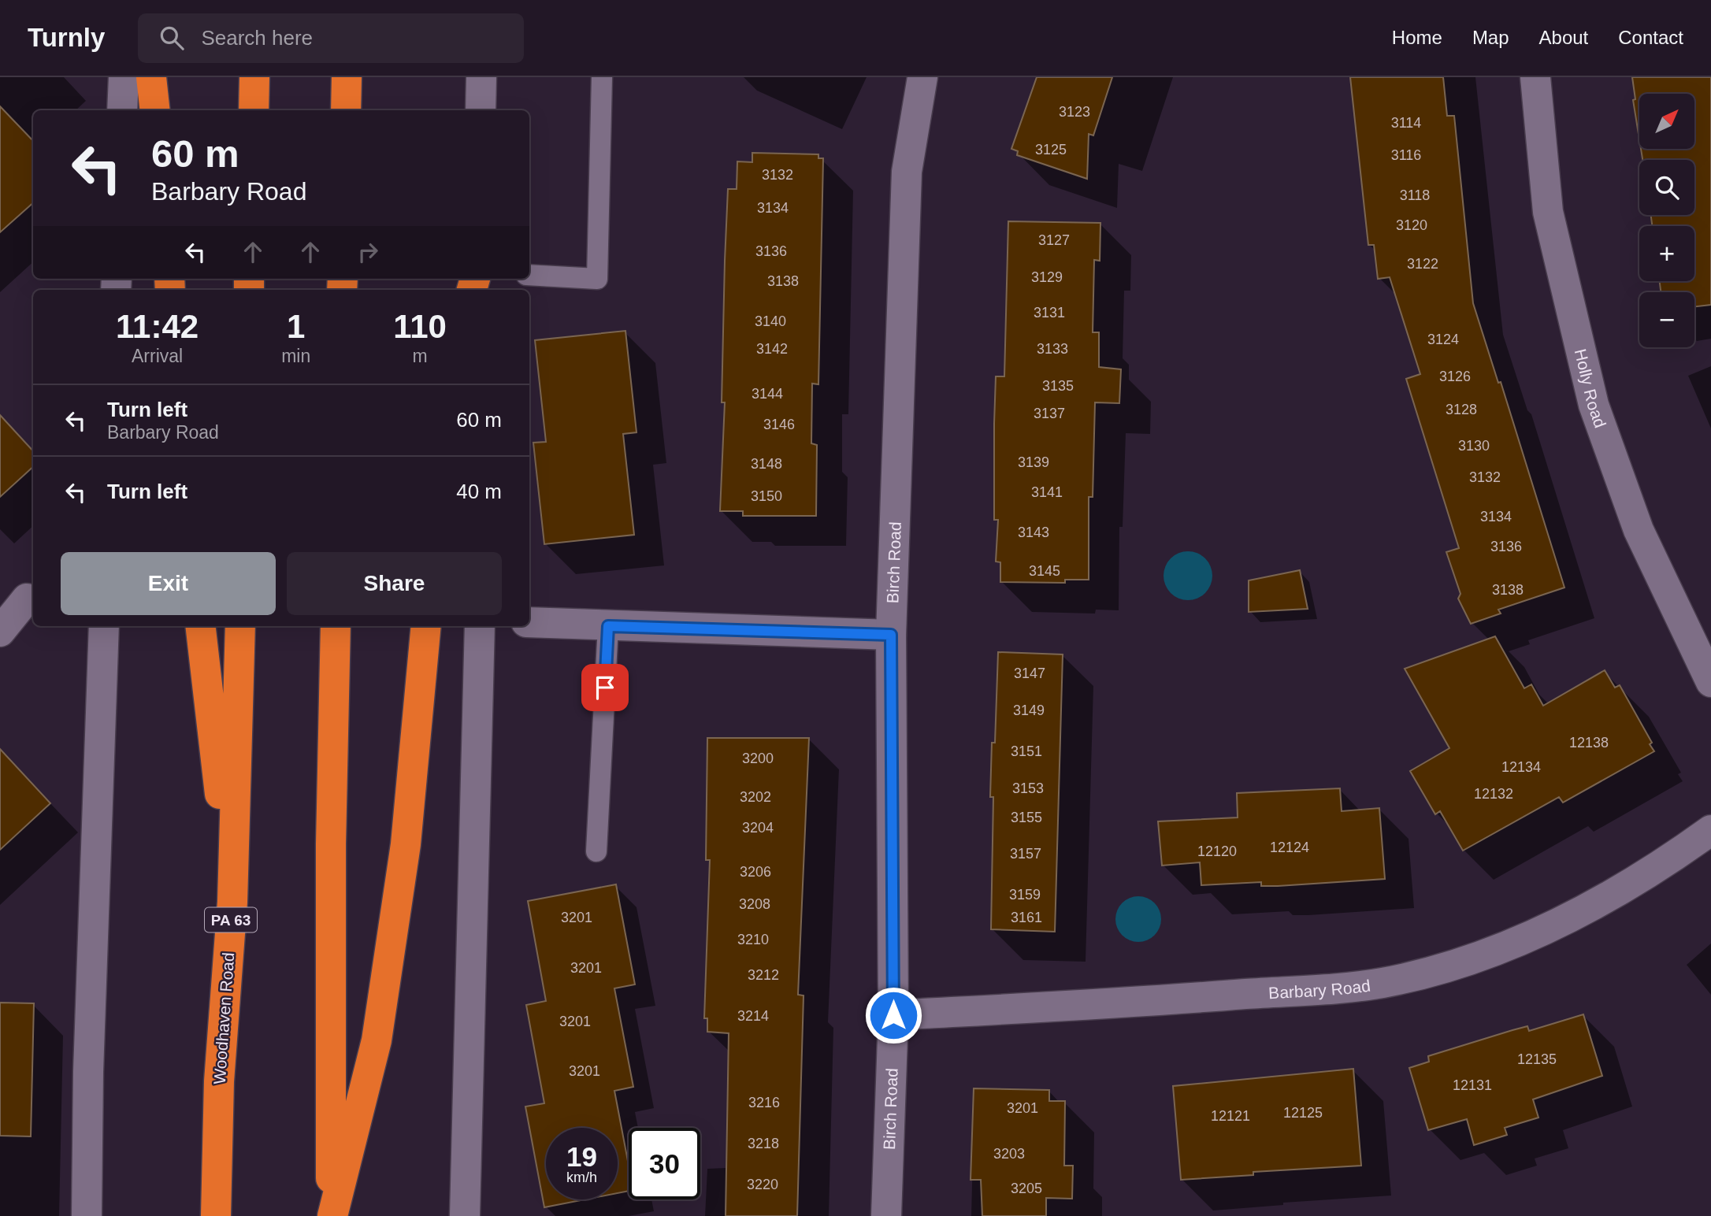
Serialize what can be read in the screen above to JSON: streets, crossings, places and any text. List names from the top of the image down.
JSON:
{
  "streets": {
    "highway": ["PA 63", "Woodhaven Road"],
    "street": ["Holly Road", "Birch Road", "Barbary Road"]
  },
  "crossings": [
    ["Birch Road", "Barbary Road"]
  ],
  "house_numbers": [
    "3123",
    "3114",
    "3125",
    "3116",
    "3132",
    "3118",
    "3134",
    "3120",
    "3127",
    "3136",
    "3122",
    "3129",
    "3138",
    "3131",
    "3140",
    "3124",
    "3142",
    "3133",
    "3126",
    "3135",
    "3144",
    "3128",
    "3137",
    "3146",
    "3130",
    "3139",
    "3148",
    "3132",
    "3141",
    "3150",
    "3134",
    "3143",
    "3136",
    "3145",
    "3138",
    "3147",
    "3149",
    "12138",
    "3151",
    "3200",
    "12134",
    "3153",
    "12132",
    "3202",
    "3155",
    "3204",
    "12124",
    "12120",
    "3157",
    "3206",
    "3159",
    "3208",
    "3201",
    "3161",
    "3210",
    "3201",
    "3212",
    "3214",
    "3201",
    "12135",
    "3201",
    "12131",
    "3216",
    "3201",
    "12125",
    "12121",
    "3218",
    "3203",
    "3220",
    "3205"
  ],
  "north": "top right",
  "page": {
    "header": "Turnly",
    "search": "Search here",
    "nav": [
      "Home",
      "Map",
      "About",
      "Contact"
    ],
    "map_buttons": ["+", "−"],
    "turn": ["60 m", "Barbary Road"],
    "eta": [
      "11:42",
      "Arrival",
      "1",
      "min",
      "110",
      "m"
    ],
    "list": [
      {
        "name": "Turn left",
        "note": "Barbary Road",
        "value": "60 m"
      },
      {
        "name": "Turn left",
        "value": "40 m"
      }
    ],
    "buttons": ["Exit", "Share"],
    "speed": "19 km/h",
    "limit": "30"
  }
}
